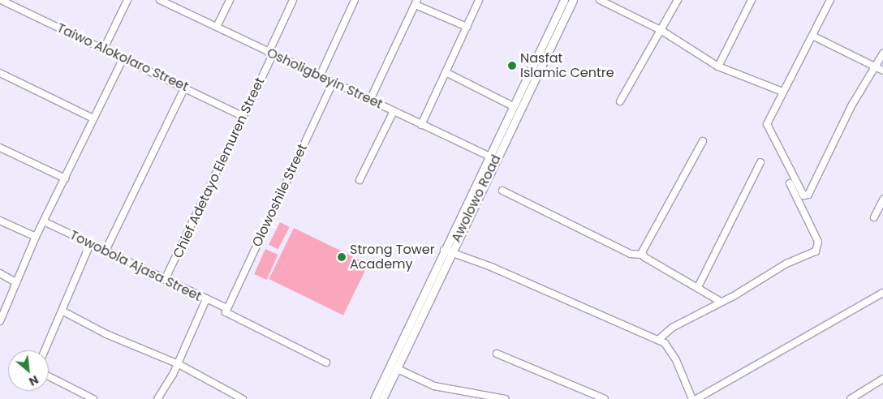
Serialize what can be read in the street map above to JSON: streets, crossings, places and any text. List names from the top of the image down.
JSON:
{
  "streets": {
    "main road": ["Awolowo Road"],
    "street": [
      "Taiwo Alokolaro Street",
      "Osholigbeyin Street",
      "Chief Adetayo Elemuren Street",
      "Olowoshile Street",
      "Towobola Ajasa Street"
    ]
  },
  "crossings": [
    ["Taiwo Alokolaro Street", "Chief Adetayo Elemuren Street"],
    ["Osholigbeyin Street", "Chief Adetayo Elemuren Street"],
    ["Osholigbeyin Street", "Olowoshile Street"],
    ["Osholigbeyin Street", "Awolowo Road"],
    ["Chief Adetayo Elemuren Street", "Towobola Ajasa Street"],
    ["Olowoshile Street", "Towobola Ajasa Street"]
  ],
  "places": ["Nasfat Islamic Centre", "Strong Tower Academy"],
  "north": "bottom right"
}
